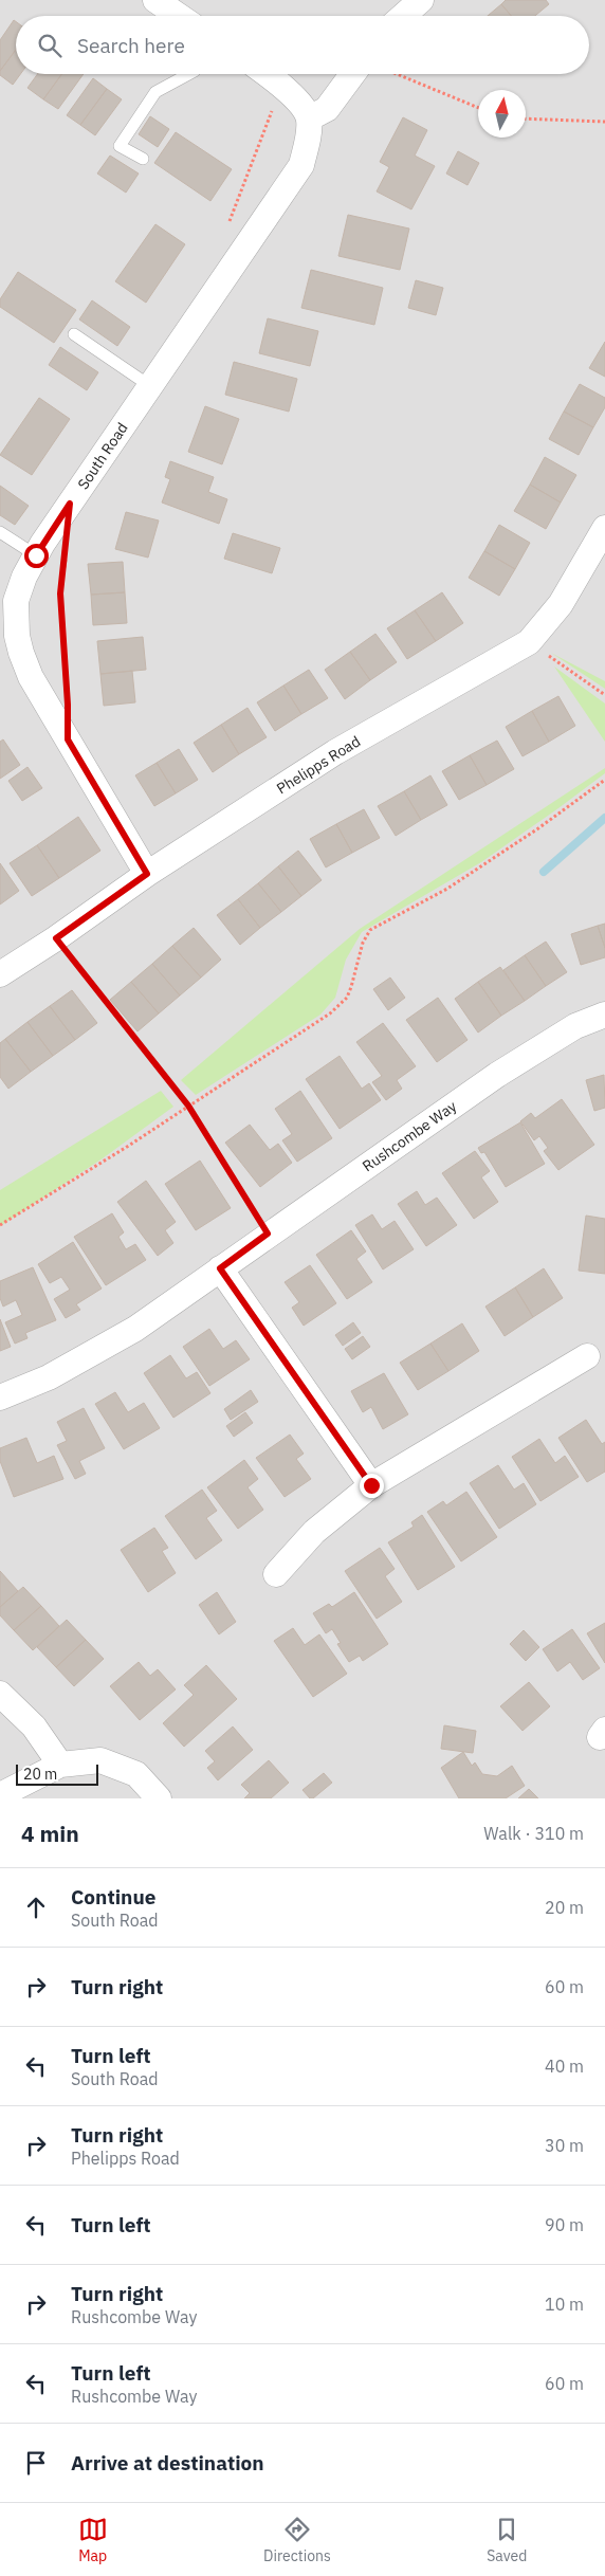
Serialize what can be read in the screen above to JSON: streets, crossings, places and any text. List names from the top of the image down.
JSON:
{
  "streets": {
    "street": ["South Road", "Phelipps Road", "Rushcombe Way"]
  },
  "crossings": [
    ["South Road", "Phelipps Road"]
  ],
  "scale_bar": "20 m",
  "north": "top",
  "page": {
    "search": "Search here",
    "scale": "20 m",
    "heading": ["4 min", "Walk · 310 m"],
    "list": [
      ["Continue", "South Road", "20 m"],
      ["Turn right", "60 m"],
      ["Turn left", "South Road", "40 m"],
      ["Turn right", "Phelipps Road", "30 m"],
      ["Turn left", "90 m"],
      ["Turn right", "Rushcombe Way", "10 m"],
      ["Turn left", "Rushcombe Way", "60 m"],
      "Arrive at destination"
    ],
    "nav": ["Map", "Directions", "Saved"]
  }
}
